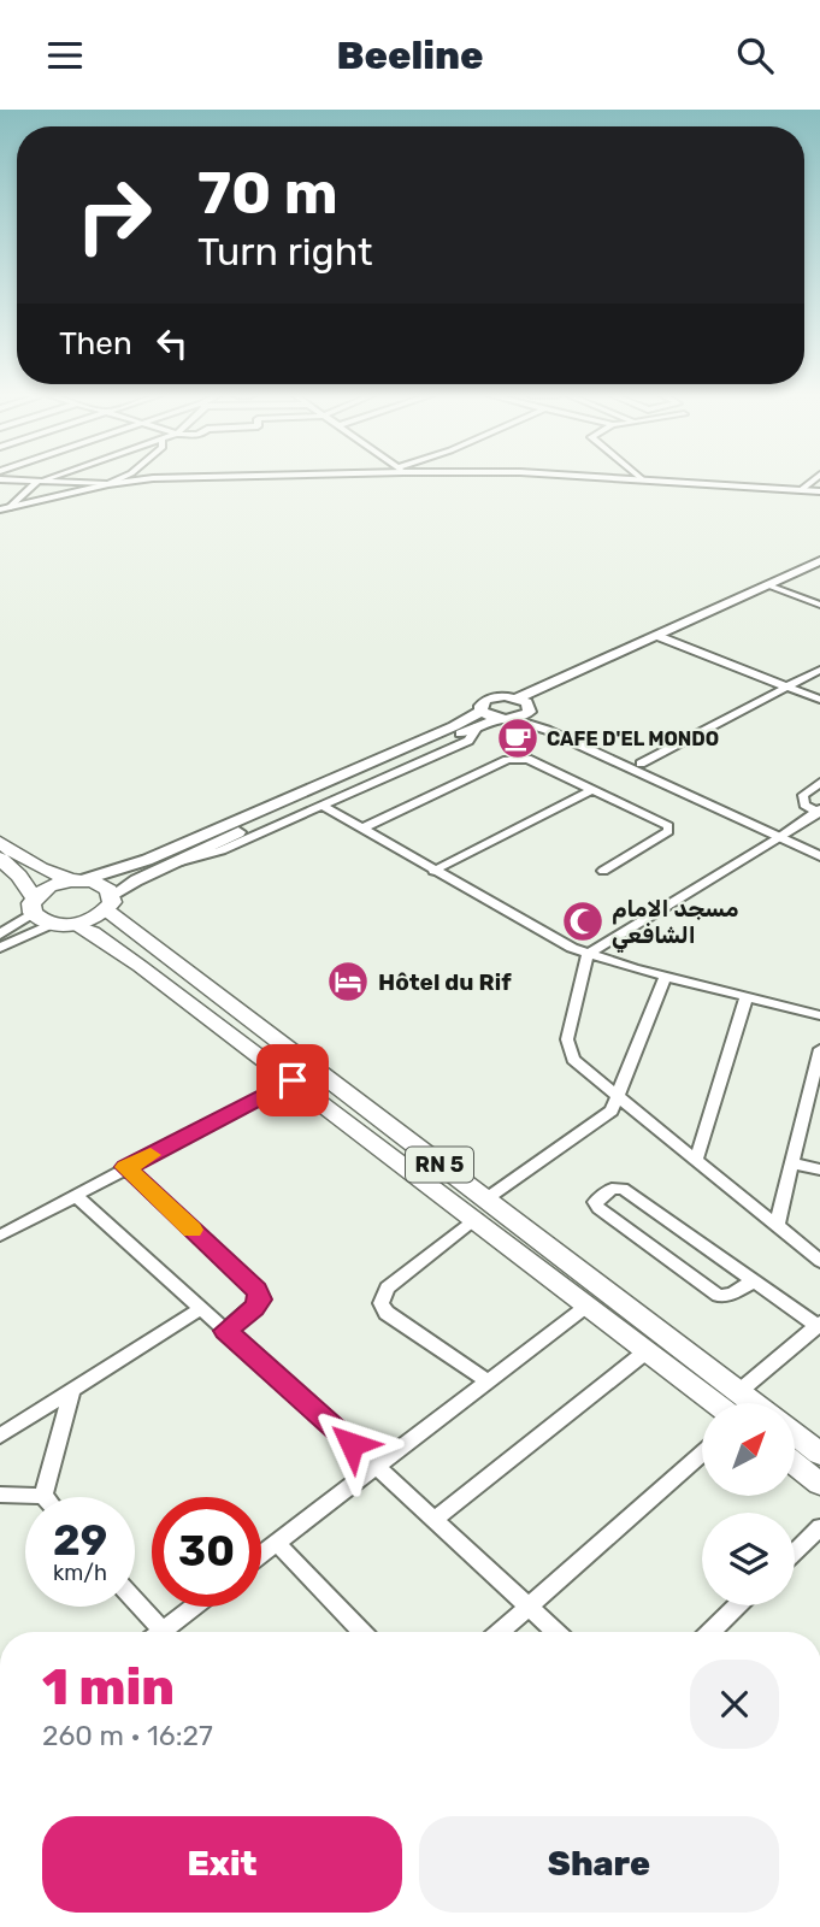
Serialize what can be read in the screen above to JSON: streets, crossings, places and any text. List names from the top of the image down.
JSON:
{
  "streets": {
    "main road": ["RN 5"]
  },
  "places": {
    "cafe": ["CAFE D'EL MONDO"],
    "mosque": ["مسجد الامام الشافعي"],
    "hotel": ["Hôtel du Rif"]
  },
  "north": "top right",
  "page": {
    "header": "Beeline",
    "turn": ["70 m", "Turn right"],
    "then": "Then",
    "speed": "29 km/h",
    "limit": "30",
    "heading": ["1 min", "260 m · 16:27"],
    "buttons": ["Exit", "Share"]
  }
}
